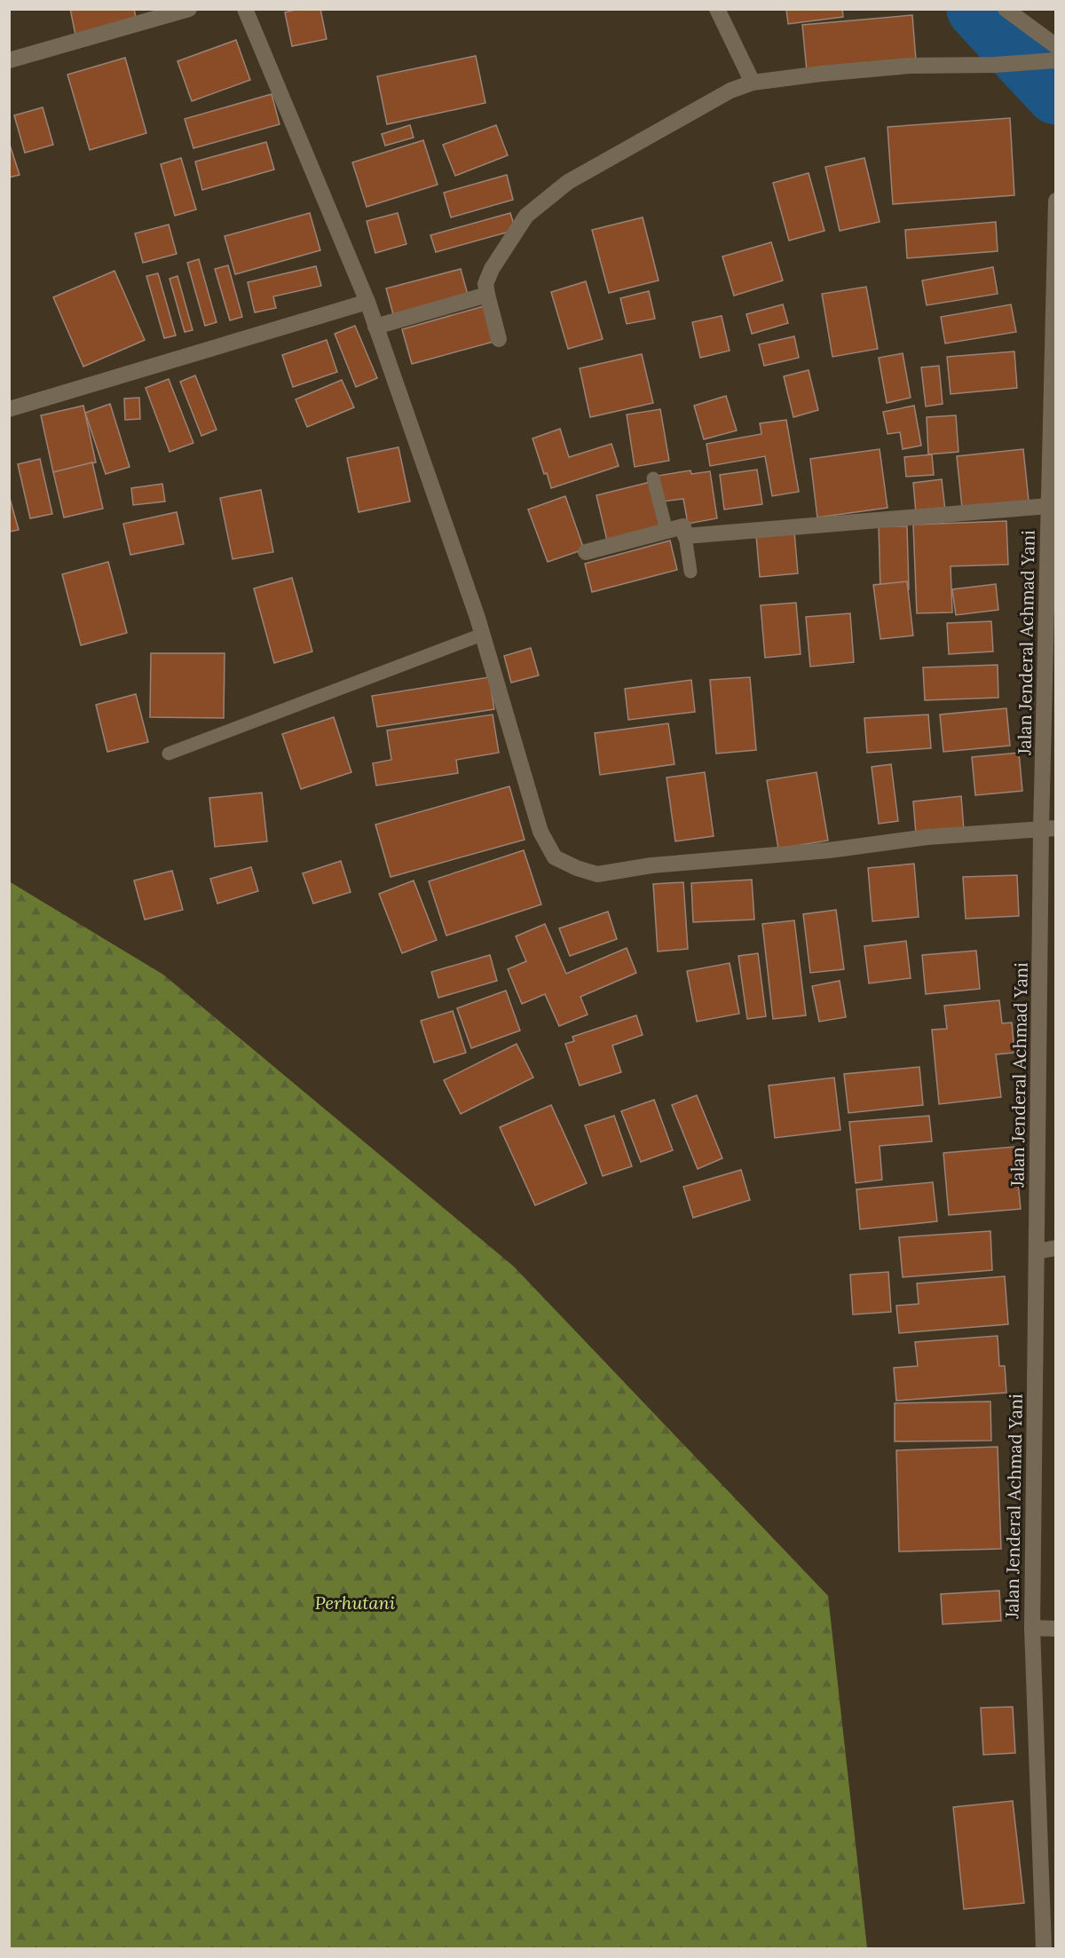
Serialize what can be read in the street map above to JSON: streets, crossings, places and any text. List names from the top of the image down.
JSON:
{
  "streets": {
    "street": ["Jalan Jenderal Achmad Yani"]
  },
  "parks": ["Perhutani"]
}
